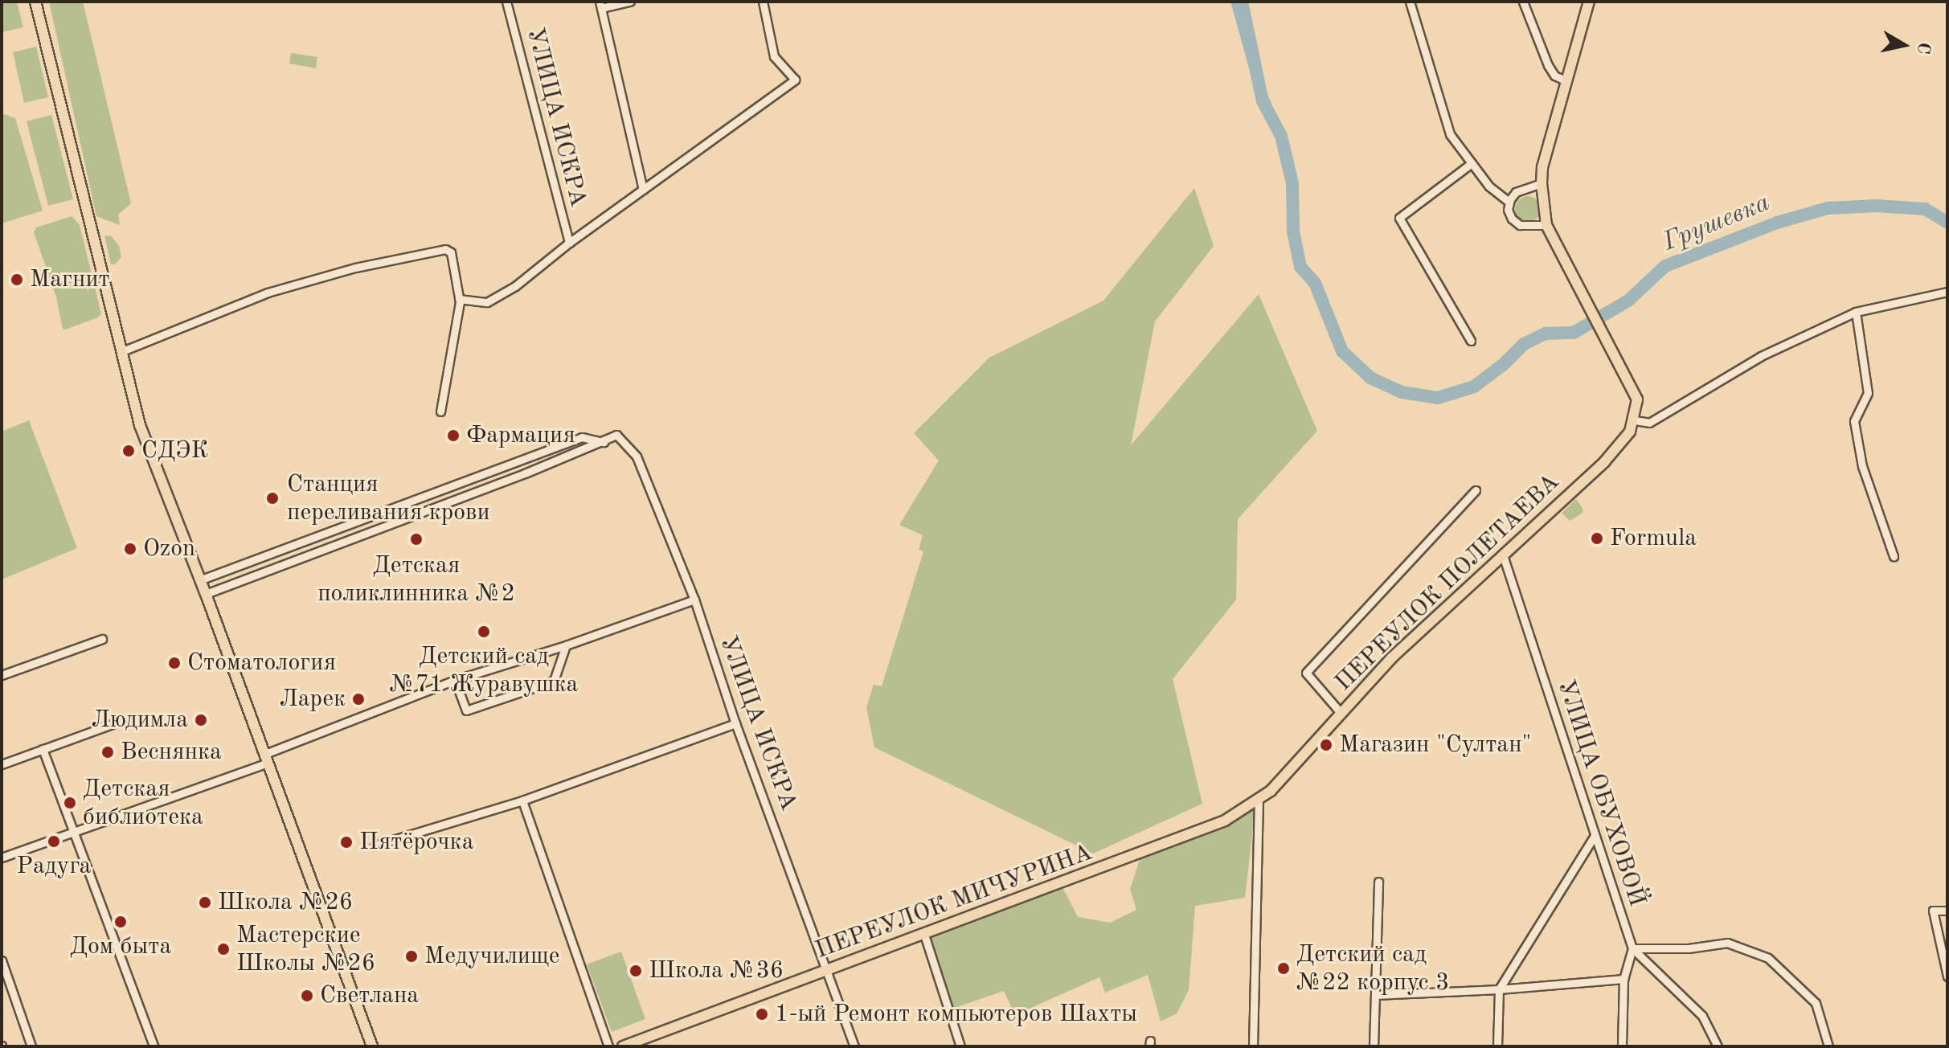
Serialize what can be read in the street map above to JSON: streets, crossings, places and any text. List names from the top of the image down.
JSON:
{
  "streets": {
    "main road": ["ПЕРЕУЛОК ПОЛЕТАЕВА", "ПЕРЕУЛОК МИЧУРИНА"],
    "street": ["УЛИЦА ИСКРА", "УЛИЦА ОБУХОВОЙ"]
  },
  "crossings": [
    ["УЛИЦА ИСКРА", "ПЕРЕУЛОК МИЧУРИНА"],
    ["ПЕРЕУЛОК ПОЛЕТАЕВА", "УЛИЦА ОБУХОВОЙ"],
    ["ПЕРЕУЛОК ПОЛЕТАЕВА", "ПЕРЕУЛОК МИЧУРИНА"]
  ],
  "water": ["Грушевка"],
  "places": [
    "Магнит",
    "Фармация",
    "СДЭК",
    "Станция переливания крови",
    "Formula",
    "Детская поликлинника №2",
    "Ozon",
    "Детский сад №71 Журавушка",
    "Стоматология",
    "Ларек",
    "Людимла",
    "Магазин \"Султан\"",
    "Веснянка",
    "Детская библиотека",
    "Радуга",
    "Пятёрочка",
    "Школа №26",
    "Дом быта",
    "Мастерские Школы №26",
    "Медучилище",
    "Детский сад №22 корпус 3",
    "Школа №36",
    "Светлана",
    "1-ый Ремонт компьютеров Шахты"
  ],
  "north": "right"
}
